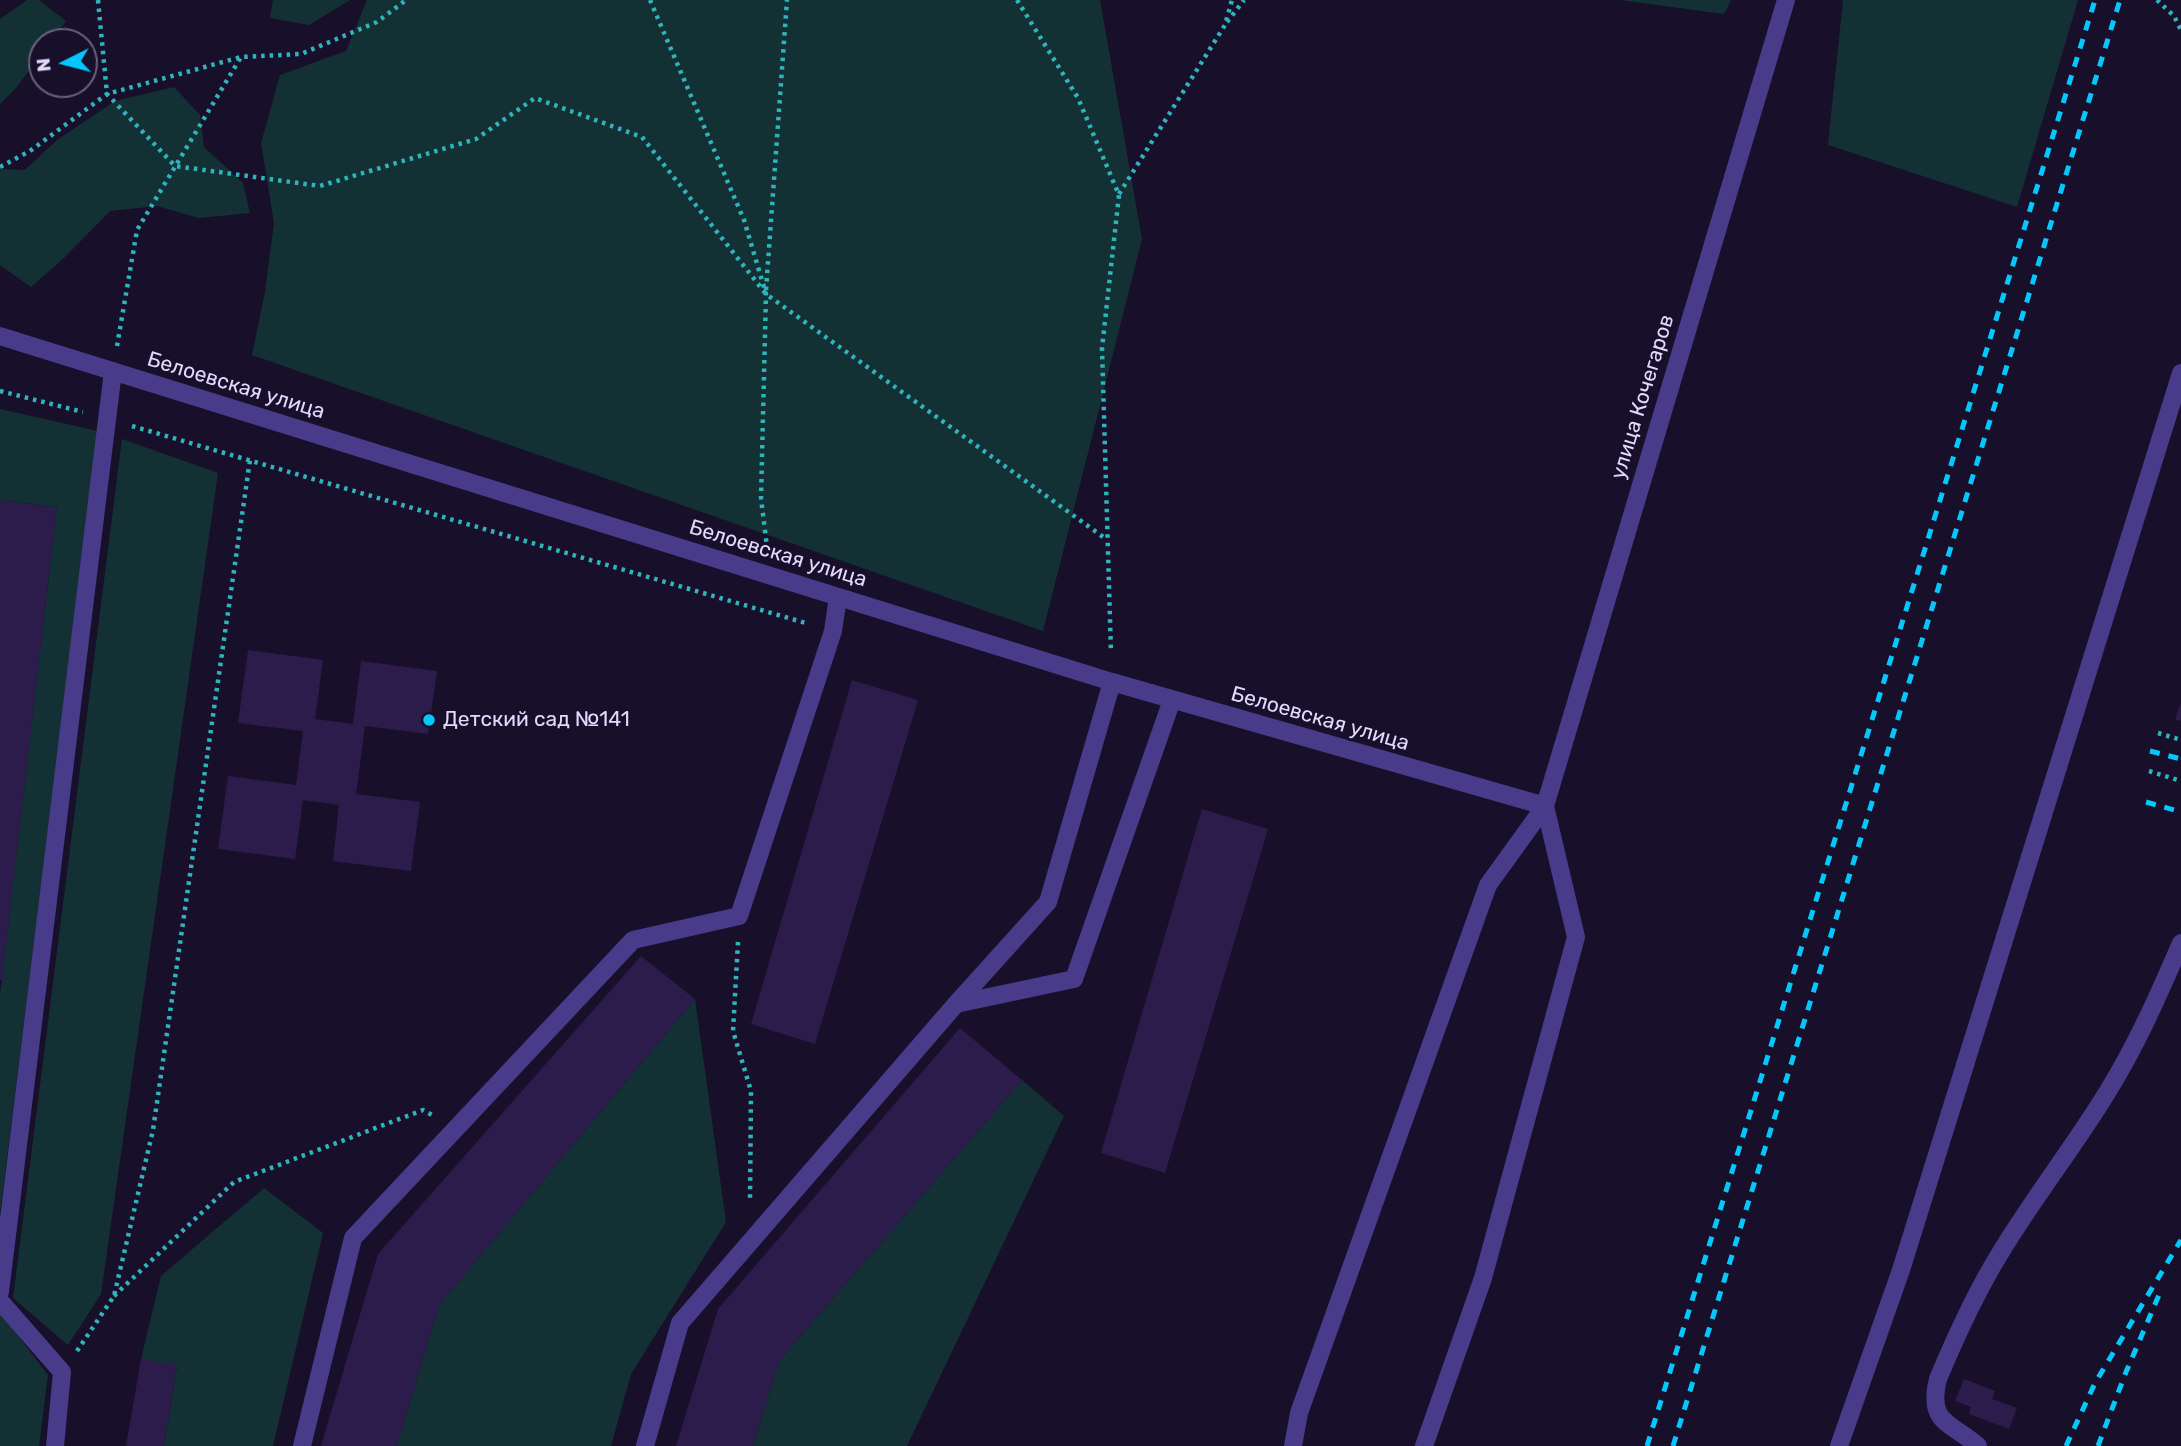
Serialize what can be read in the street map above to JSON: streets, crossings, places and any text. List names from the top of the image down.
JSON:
{
  "streets": {
    "street": ["Белоевская улица", "улица Кочегаров"]
  },
  "crossings": [
    ["Белоевская улица", "улица Кочегаров"]
  ],
  "places": ["Детский сад №141"],
  "north": "left"
}
